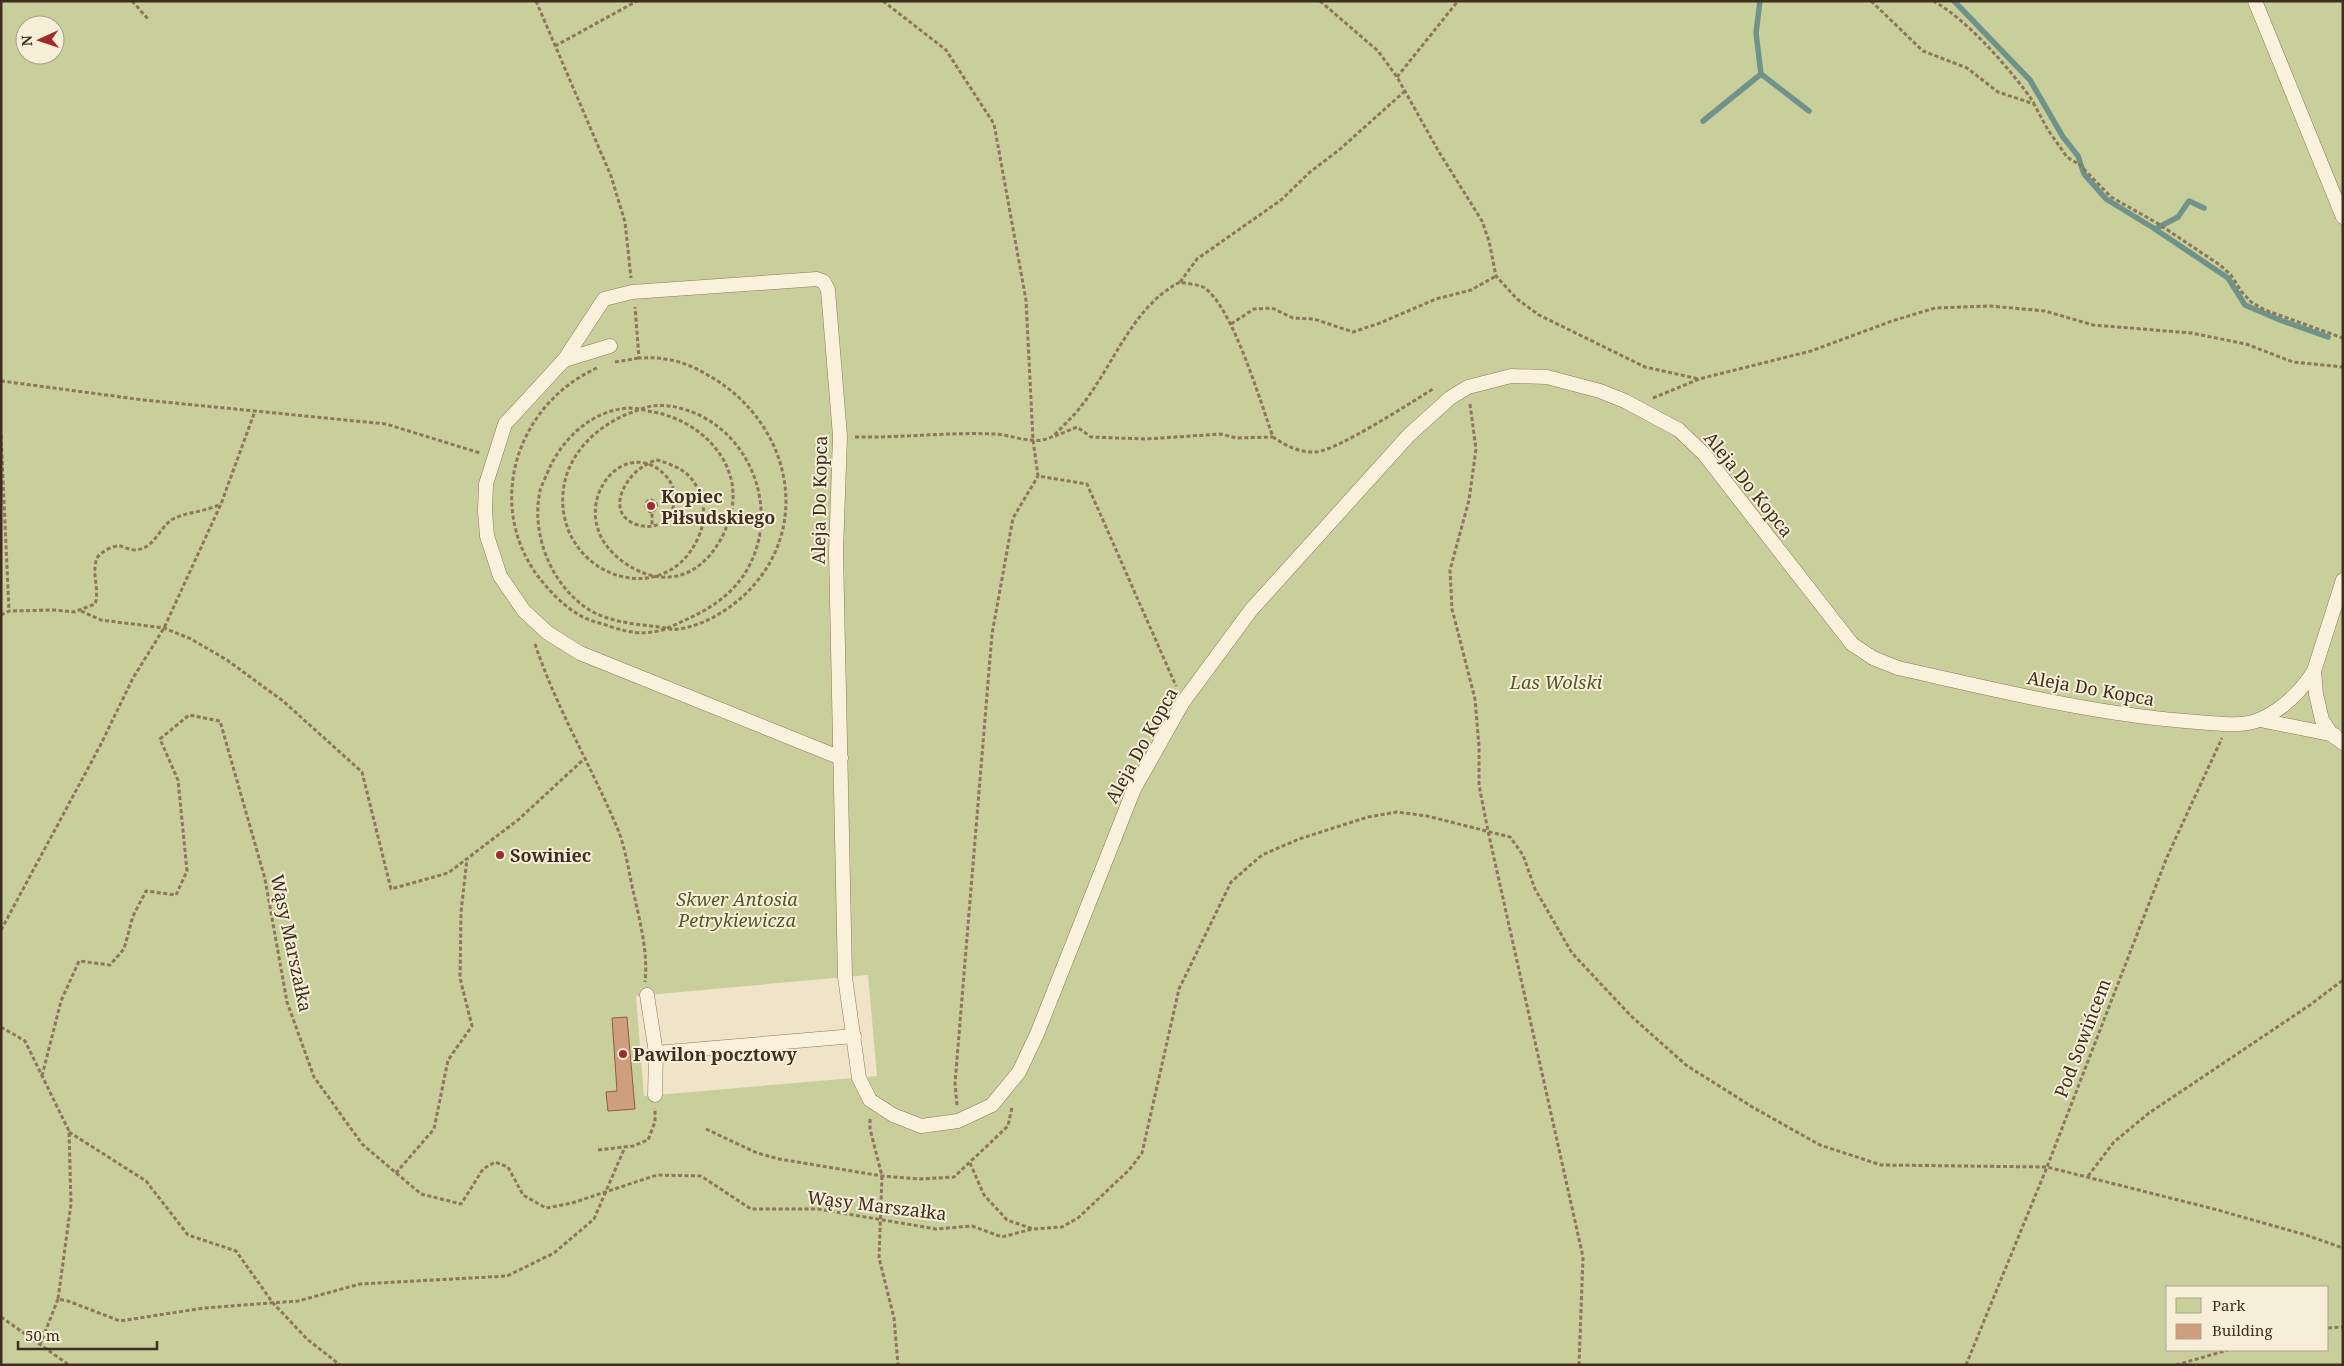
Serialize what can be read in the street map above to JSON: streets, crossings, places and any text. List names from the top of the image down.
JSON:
{
  "streets": {
    "street": ["Aleja Do Kopca"],
    "path": ["Wąsy Marszałka", "Pod Sowińcem"]
  },
  "crossings": [
    ["Aleja Do Kopca", "Pod Sowińcem"]
  ],
  "parks": ["Las Wolski", "Skwer Antosia Petrykiewicza"],
  "places": ["Kopiec Piłsudskiego", "Sowiniec", "Pawilon pocztowy"],
  "legend": ["Park", "Building"],
  "scale_bar": "50 m",
  "north": "left"
}
